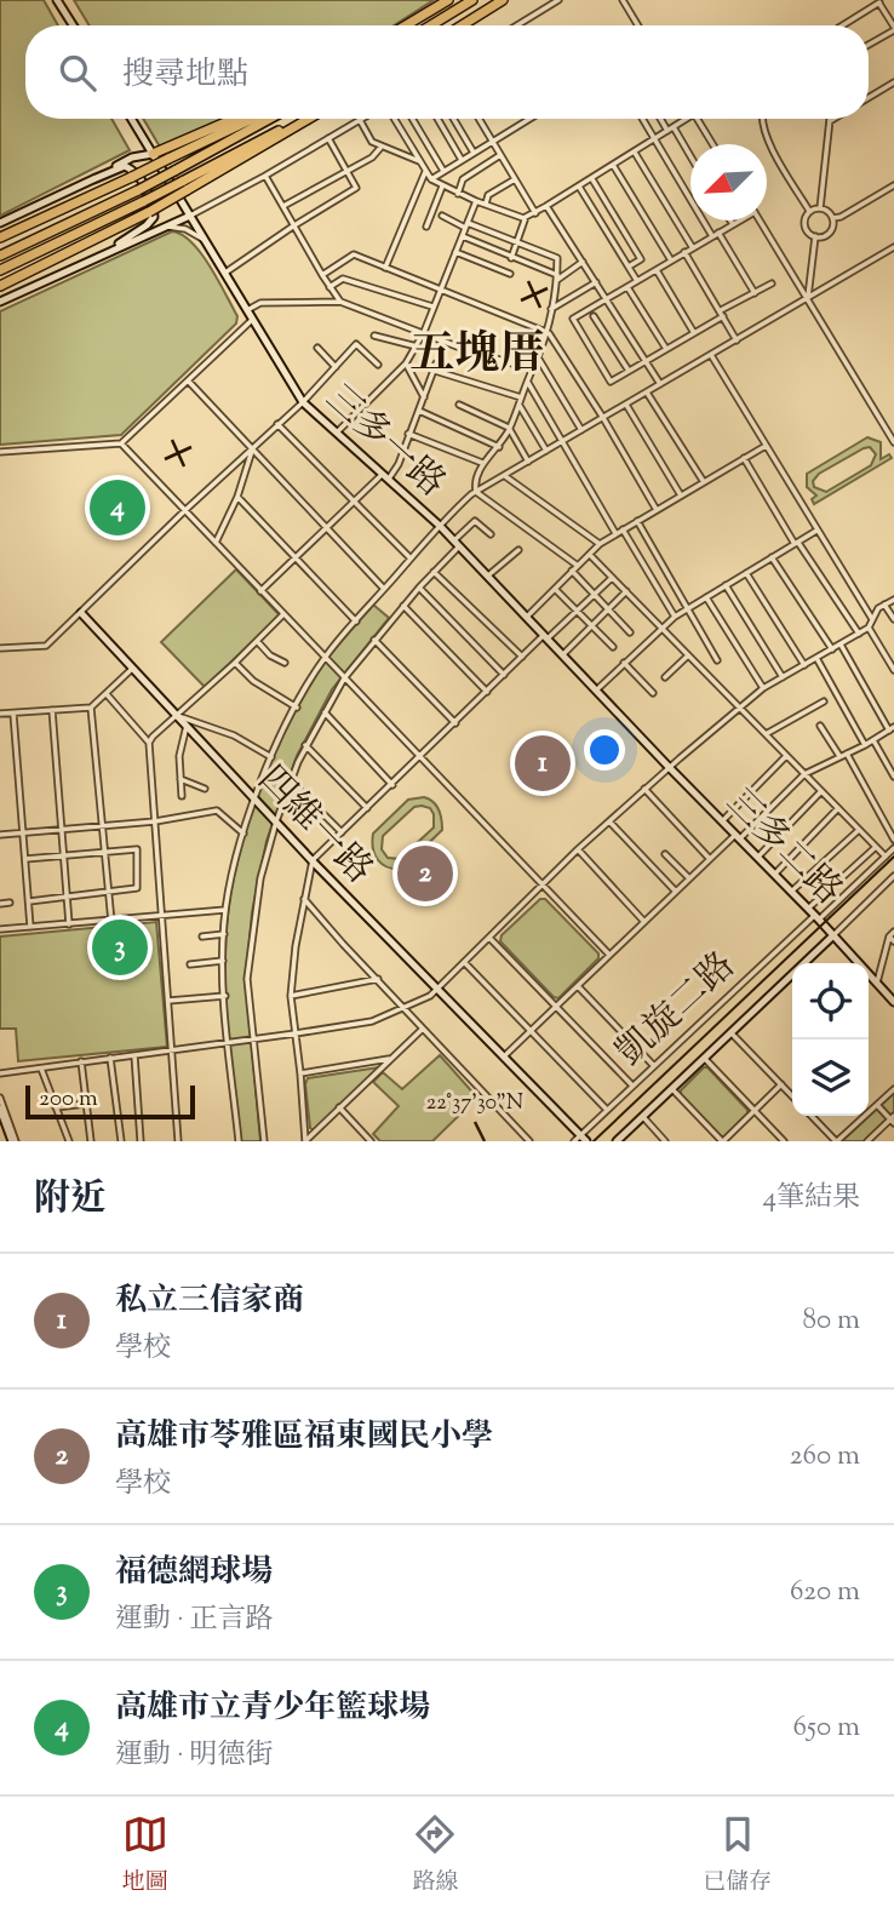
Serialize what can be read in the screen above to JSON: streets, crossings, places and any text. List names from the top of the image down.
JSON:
{
  "streets": {
    "street": [
      "三多一路",
      "四維一路",
      "三多二路",
      "凱旋二路"
    ]
  },
  "crossings": [
    ["三多一路", "三多二路"],
    ["四維一路", "凱旋二路"],
    ["三多二路", "凱旋二路"]
  ],
  "districts": ["五塊厝"],
  "scale_bar": "200 m",
  "north": "bottom left",
  "page": {
    "search": "搜尋地點",
    "pins": [
      "4",
      "1",
      "2",
      "3"
    ],
    "scale": "200 m",
    "heading": ["附近", "4筆結果"],
    "list": [
      {
        "mark": "1",
        "name": "私立三信家商",
        "note": "學校",
        "value": "80 m"
      },
      {
        "mark": "2",
        "name": "高雄市苓雅區福東國民小學",
        "note": "學校",
        "value": "260 m"
      },
      {
        "mark": "3",
        "name": "福德網球場",
        "note": "運動 · 正言路",
        "value": "620 m"
      },
      {
        "mark": "4",
        "name": "高雄市立青少年籃球場",
        "note": "運動 · 明德街",
        "value": "650 m"
      }
    ],
    "nav": ["地圖", "路線", "已儲存"]
  },
  "coordinates": ["22°37'30\"N"]
}
